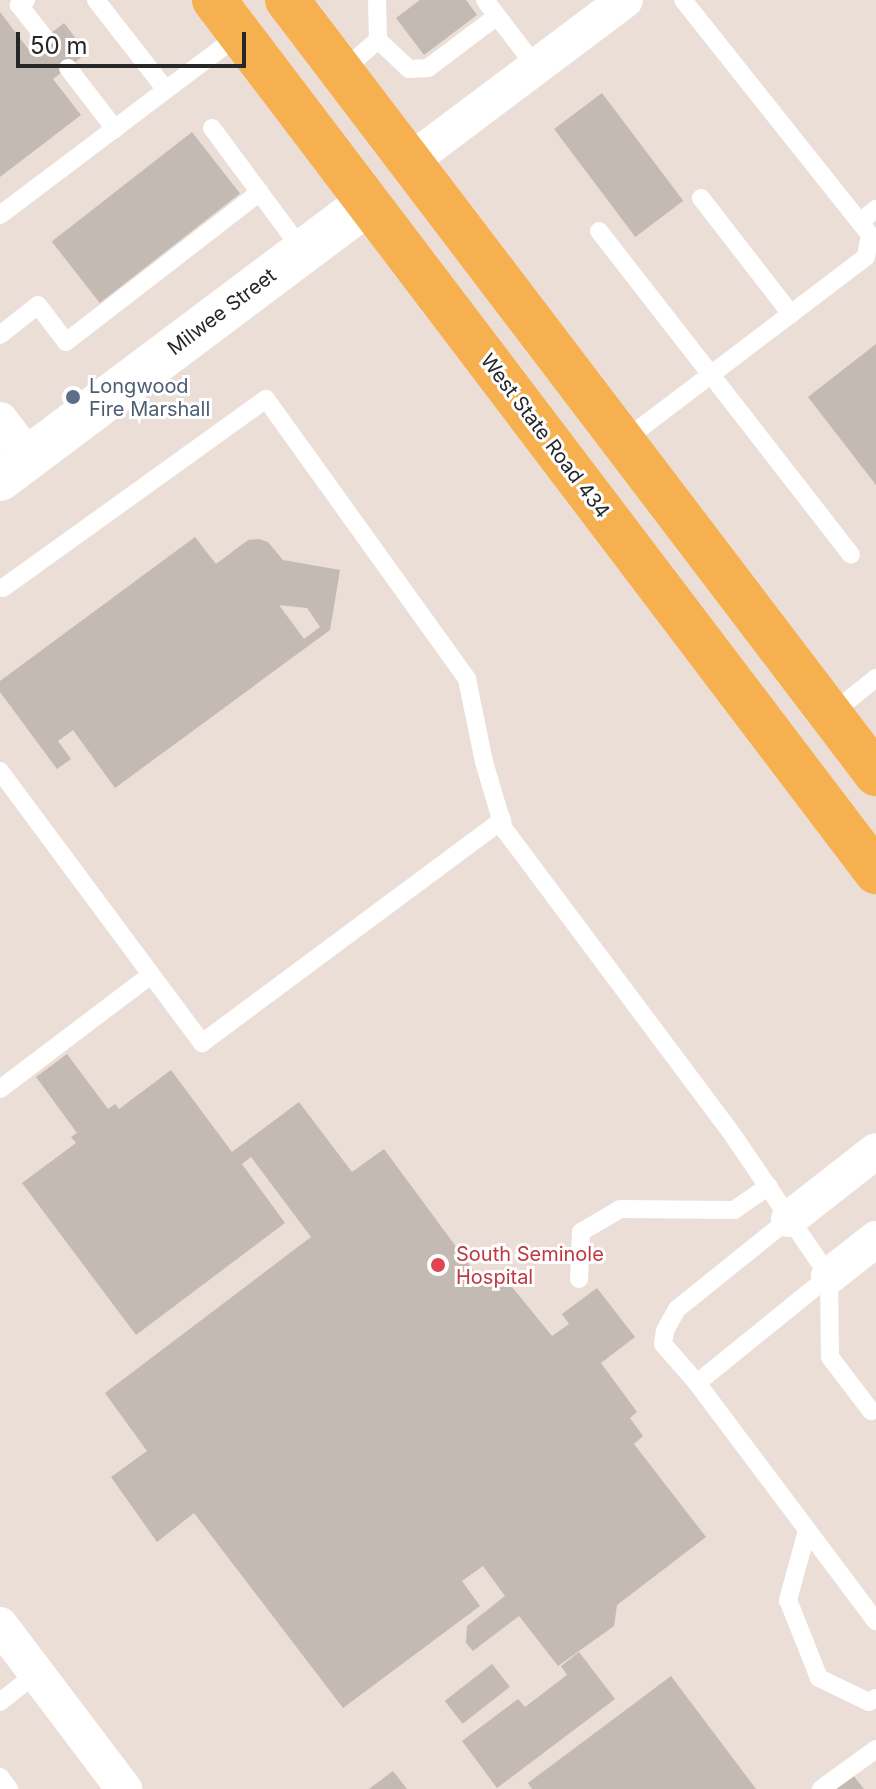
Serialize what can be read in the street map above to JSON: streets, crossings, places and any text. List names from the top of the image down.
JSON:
{
  "streets": {
    "main road": ["West State Road 434"],
    "street": ["Milwee Street"]
  },
  "crossings": [
    ["Milwee Street", "West State Road 434"]
  ],
  "places": ["Longwood Fire Marshall", "South Seminole Hospital"],
  "scale_bar": "50 m"
}
